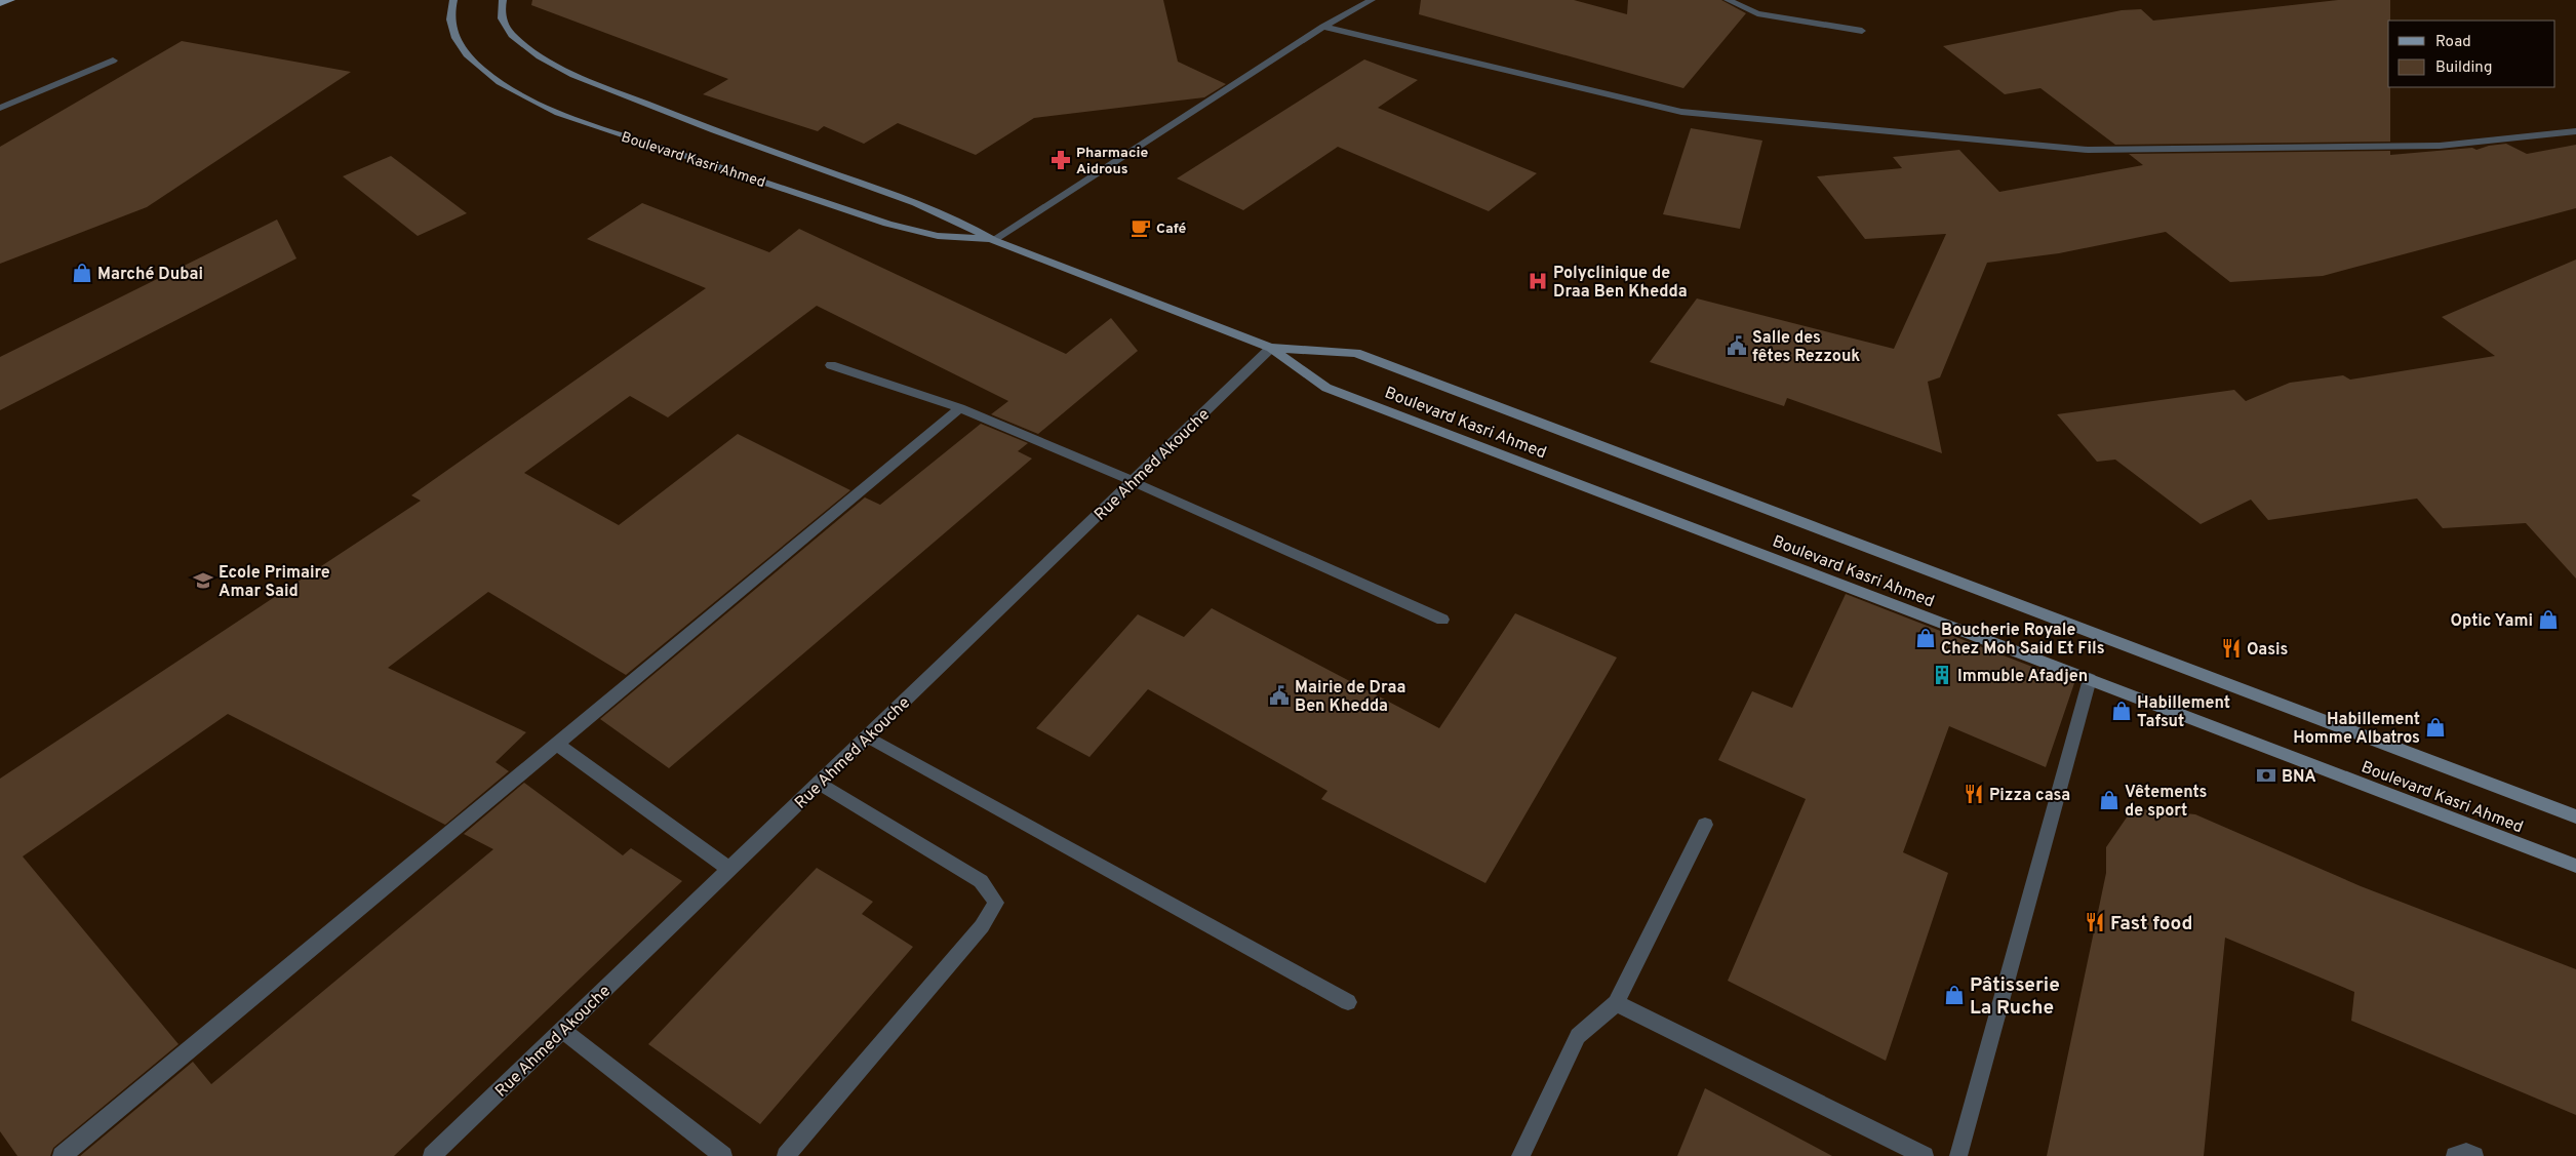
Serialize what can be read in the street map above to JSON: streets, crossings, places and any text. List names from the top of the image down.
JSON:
{
  "streets": {
    "main road": ["Boulevard Kasri Ahmed"],
    "street": ["Rue Ahmed Akouche"]
  },
  "crossings": [
    ["Boulevard Kasri Ahmed", "Rue Ahmed Akouche"]
  ],
  "places": {
    "pharmacy": ["Pharmacie Aidrous"],
    "cafe": ["Café"],
    "shop": [
      "Marché Dubai",
      "Optic Yami",
      "Boucherie Royale Chez Moh Said Et Fils",
      "Habillement Tafsut",
      "Habillement Homme Albatros",
      "Vêtements de sport",
      "Pâtisserie La Ruche"
    ],
    "hospital": ["Polyclinique de Draa Ben Khedda"],
    "public building": ["Salle des fêtes Rezzouk", "Mairie de Draa Ben Khedda"],
    "school or university": ["Ecole Primaire Amar Said"],
    "restaurant": ["Oasis", "Pizza casa", "Fast food"],
    "building": ["Immuble Afadjen"],
    "bank": ["BNA"]
  },
  "legend": ["Road", "Building"]
}
